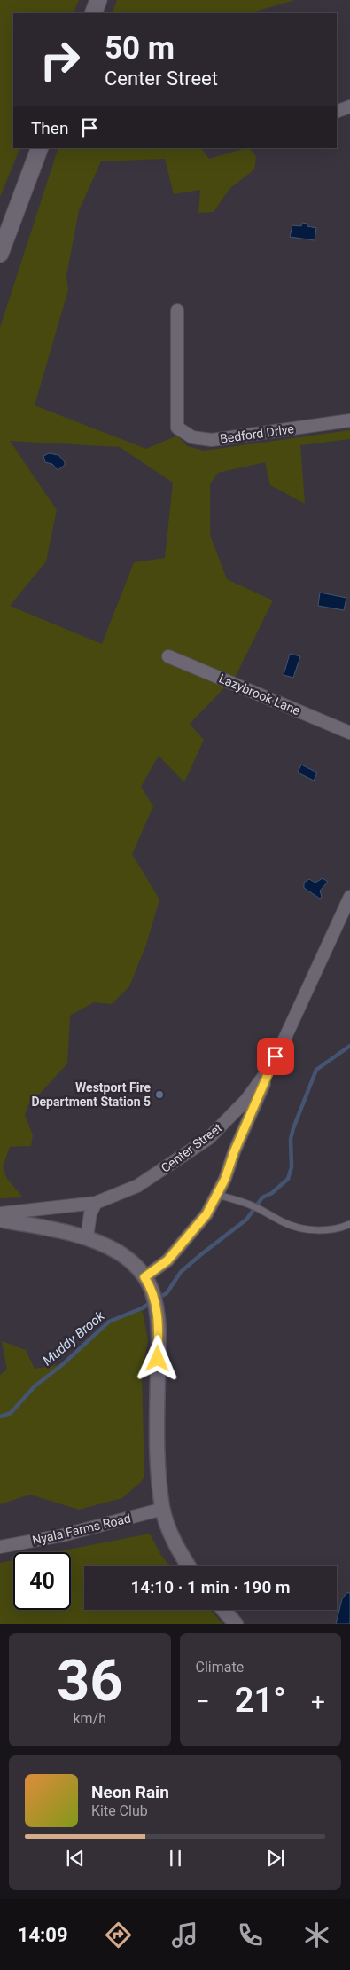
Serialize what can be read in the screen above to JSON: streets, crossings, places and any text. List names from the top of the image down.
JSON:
{
  "streets": {
    "street": [
      "Bedford Drive",
      "Lazybrook Lane",
      "Center Street",
      "Nyala Farms Road"
    ]
  },
  "water": ["Muddy Brook"],
  "places": ["Westport Fire Department Station 5"],
  "page": {
    "turn": ["50 m", "Center Street"],
    "then": "Then",
    "limit": "40",
    "trip": "14:10 · 1 min · 190 m",
    "tile": [
      ["36", "km/h"],
      "Climate"
    ],
    "heat": ["−", "21°", "+"],
    "song": ["Neon Rain", "Kite Club"],
    "tabs": "14:09"
  }
}
